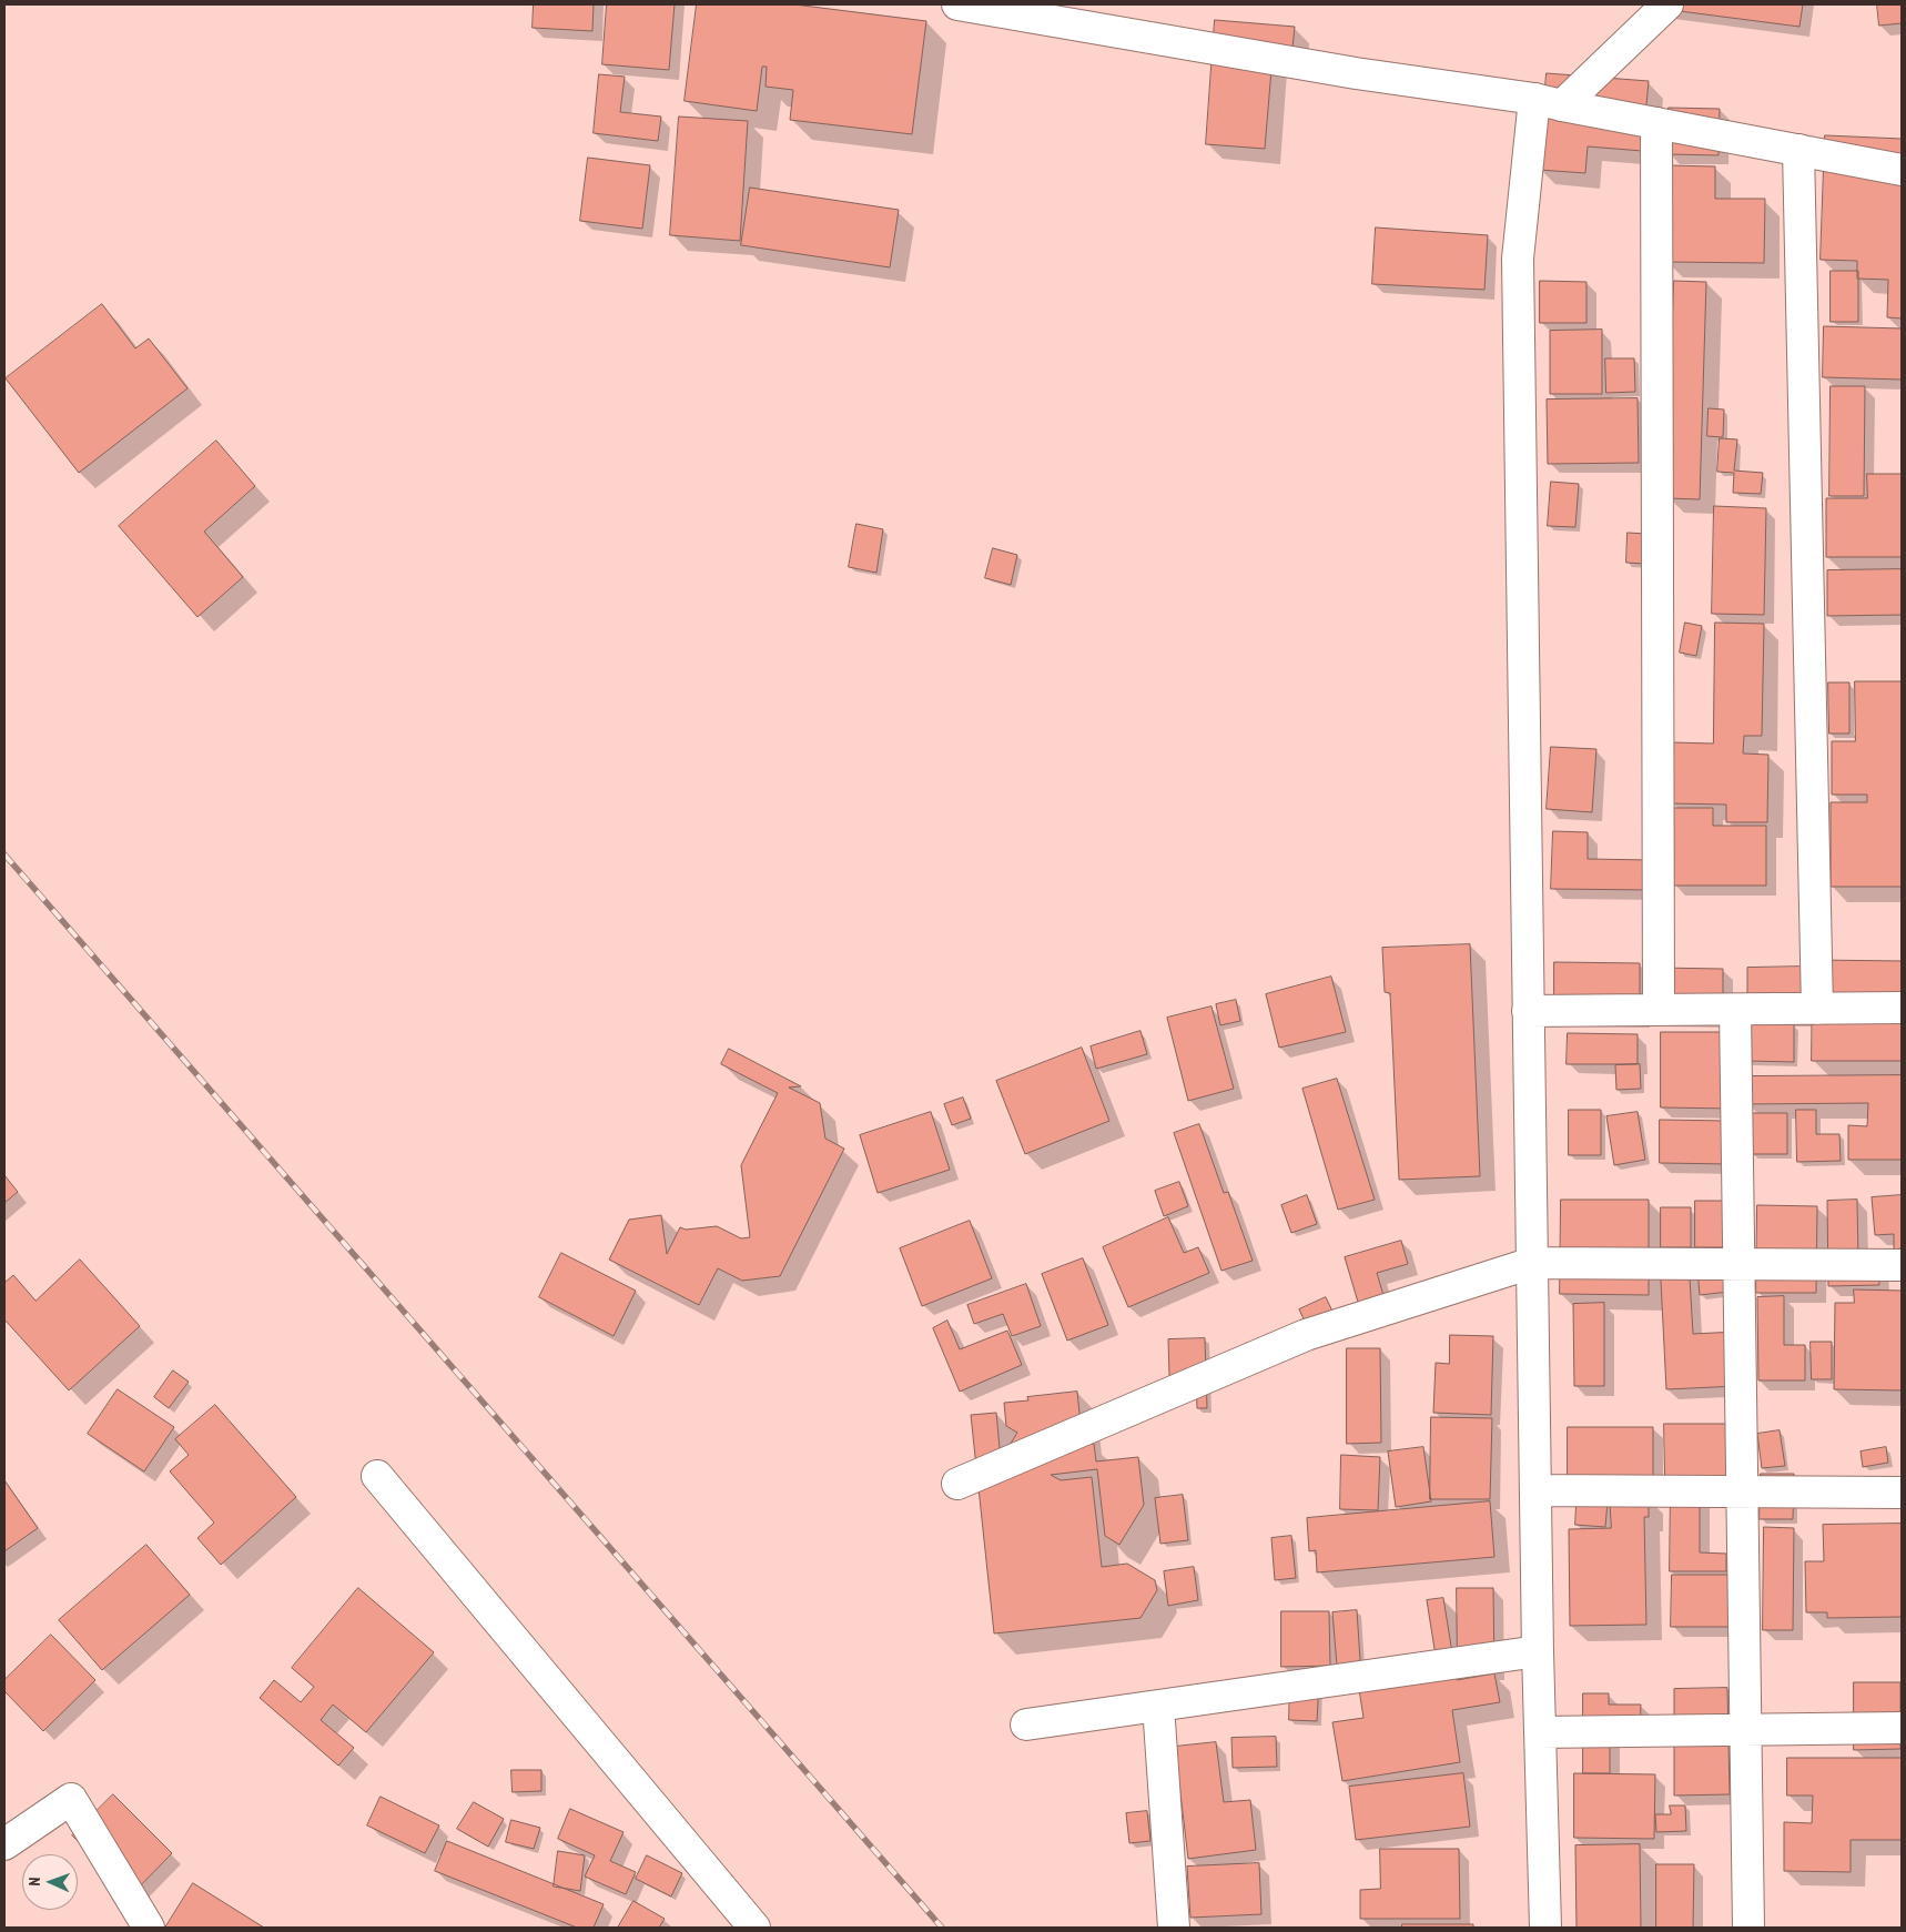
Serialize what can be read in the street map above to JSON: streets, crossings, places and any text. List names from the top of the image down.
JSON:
{
  "north": "left"
}
